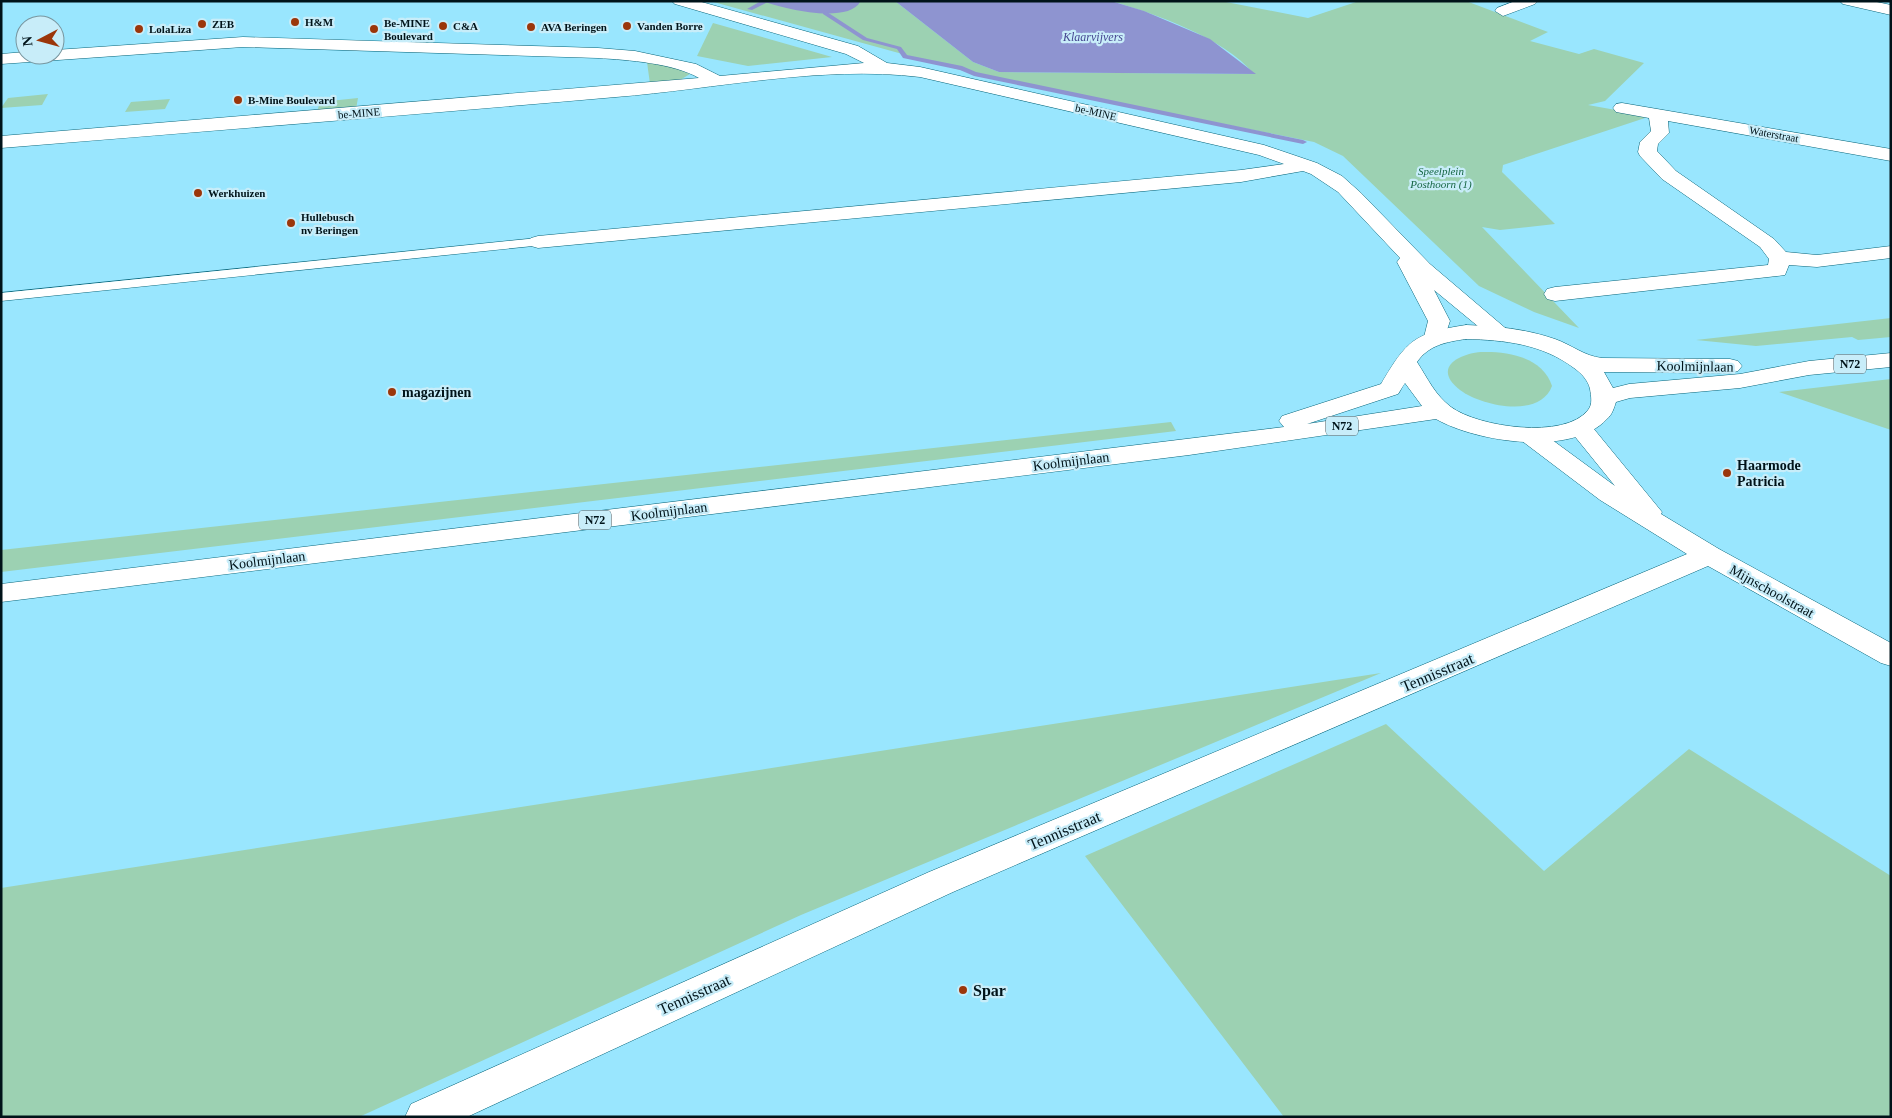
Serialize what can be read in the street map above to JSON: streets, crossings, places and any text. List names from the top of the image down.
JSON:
{
  "streets": {
    "street": [
      "be-MINE",
      "Waterstraat",
      "N72",
      "Koolmijnlaan",
      "Mijnschoolstraat",
      "Tennisstraat"
    ]
  },
  "crossings": [
    ["be-MINE", "Koolmijnlaan"],
    ["Mijnschoolstraat", "Tennisstraat"]
  ],
  "water": ["Klaarvijvers"],
  "parks": ["Speelplein Posthoorn (1)"],
  "places": [
    "H&M",
    "ZEB",
    "C&A",
    "Vanden Borre",
    "AVA Beringen",
    "LolaLiza",
    "Be-MINE Boulevard",
    "B-Mine Boulevard",
    "Werkhuizen",
    "Hullebusch nv Beringen",
    "magazijnen",
    "Haarmode Patricia",
    "Spar"
  ],
  "north": "left"
}
